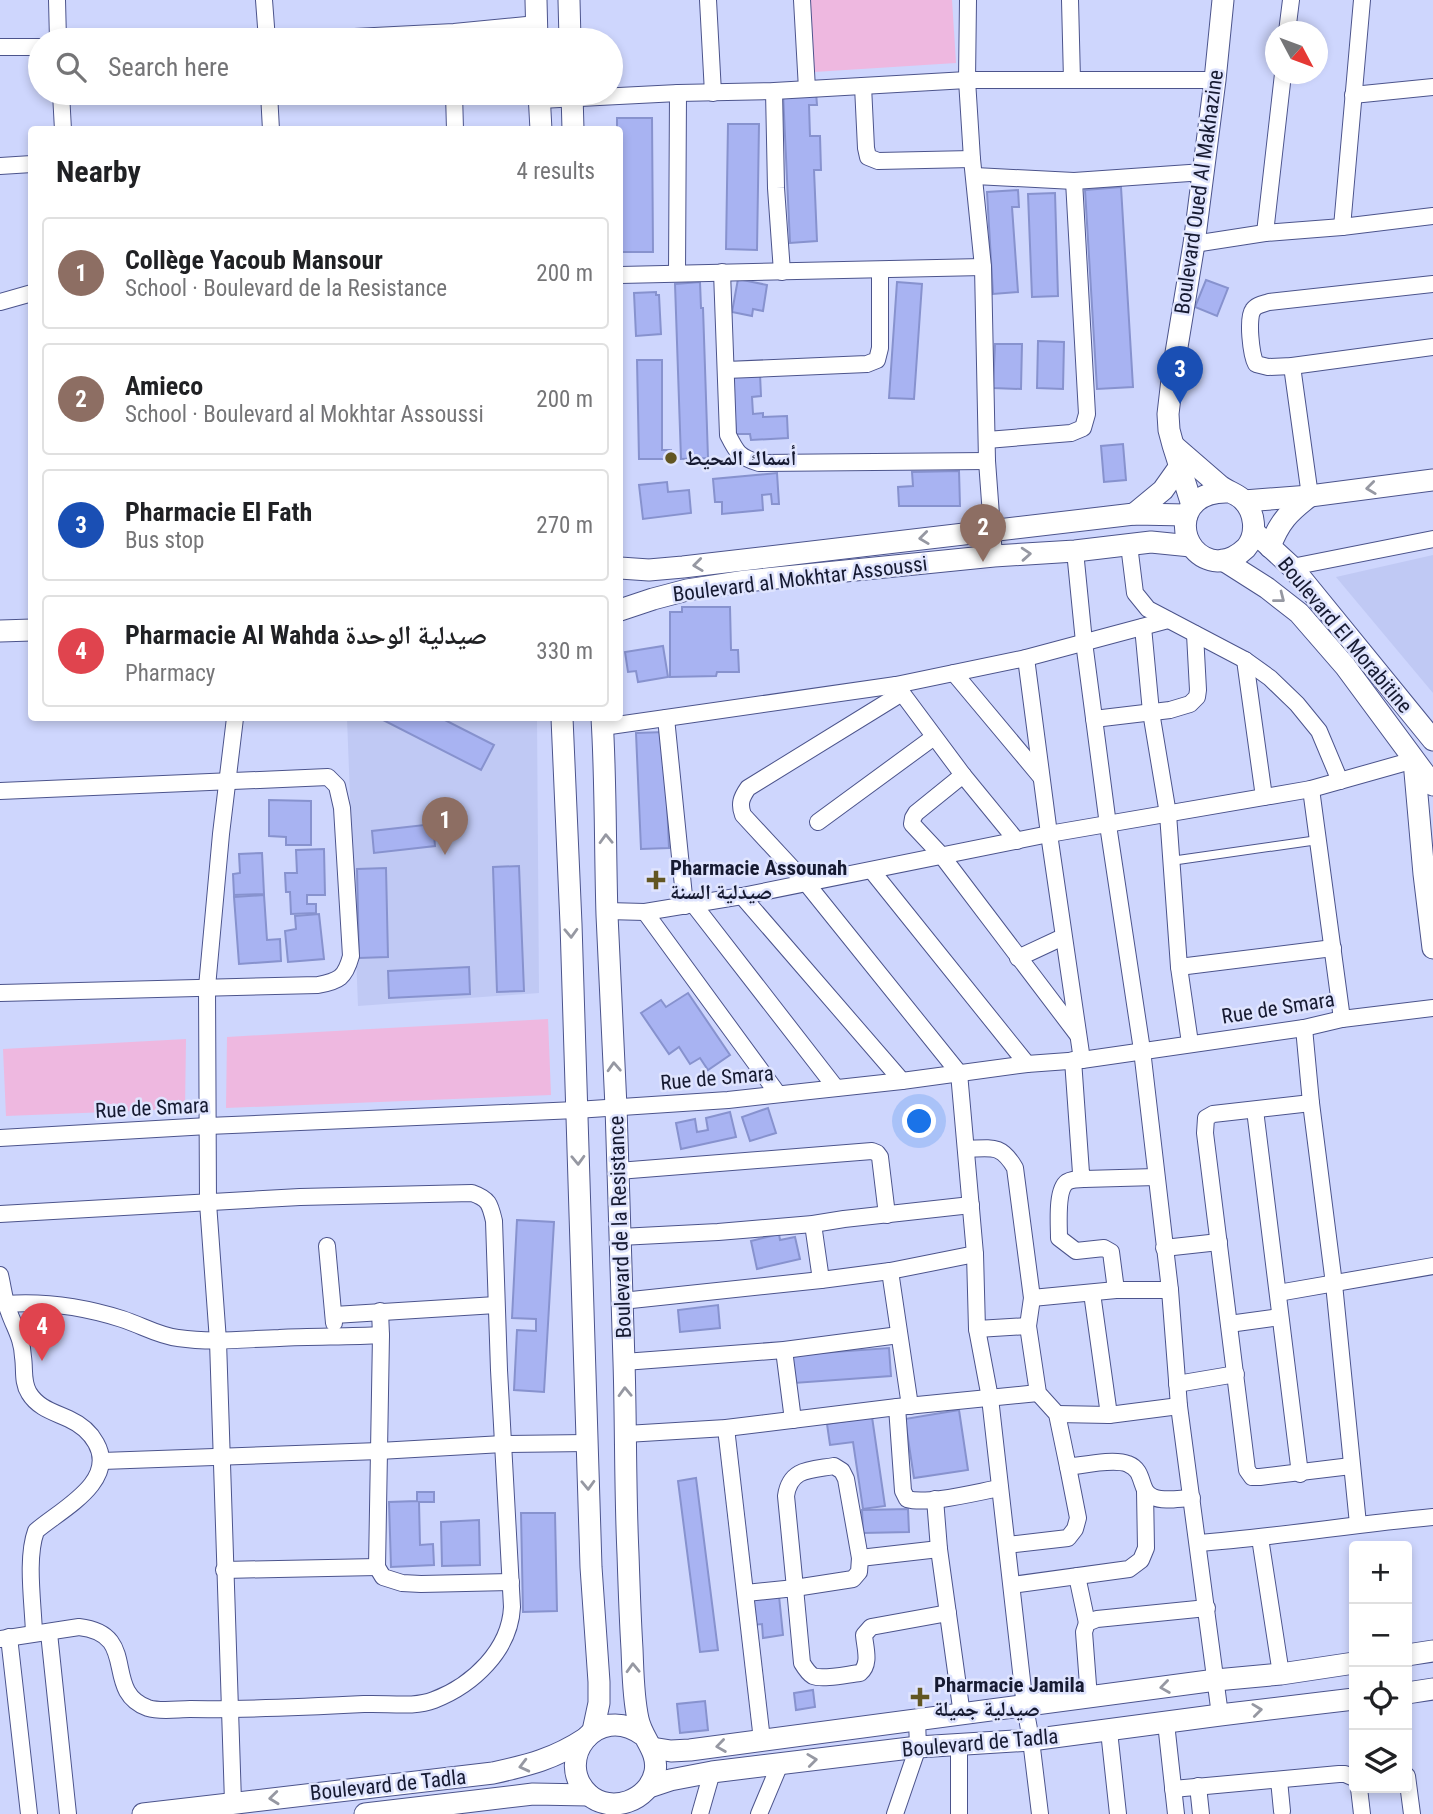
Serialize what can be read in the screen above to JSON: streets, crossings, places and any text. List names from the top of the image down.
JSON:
{
  "streets": {
    "main road": [
      "Boulevard Oued Al Makhazine",
      "Boulevard al Mokhtar Assoussi",
      "Boulevard El Morabitine",
      "Boulevard de la Resistance",
      "Boulevard de Tadla"
    ],
    "street": ["Rue de Smara"]
  },
  "crossings": [
    ["Boulevard Oued Al Makhazine", "Boulevard al Mokhtar Assoussi"],
    ["Boulevard Oued Al Makhazine", "Boulevard El Morabitine"],
    ["Boulevard al Mokhtar Assoussi", "Boulevard El Morabitine"],
    ["Rue de Smara", "Boulevard de la Resistance"],
    ["Boulevard de la Resistance", "Boulevard de Tadla"]
  ],
  "places": {
    "other": ["أسماك المحيط"],
    "health": ["Pharmacie Assounah صيدلية السنة", "Pharmacie Jamila صيدلية جميلة"]
  },
  "north": "bottom right",
  "page": {
    "search": "Search here",
    "heading": ["Nearby", "4 results"],
    "list": [
      {
        "mark": "1",
        "name": "Collège Yacoub Mansour",
        "note": "School · Boulevard de la Resistance",
        "value": "200 m"
      },
      {
        "mark": "2",
        "name": "Amieco",
        "note": "School · Boulevard al Mokhtar Assoussi",
        "value": "200 m"
      },
      {
        "mark": "3",
        "name": "Pharmacie El Fath",
        "note": "Bus stop",
        "value": "270 m"
      },
      {
        "mark": "4",
        "name": "Pharmacie Al Wahda صيدلية الوحدة",
        "note": "Pharmacy",
        "value": "330 m"
      }
    ],
    "pins": [
      "3",
      "2",
      "1",
      "4"
    ],
    "map_buttons": ["+", "−"]
  }
}
